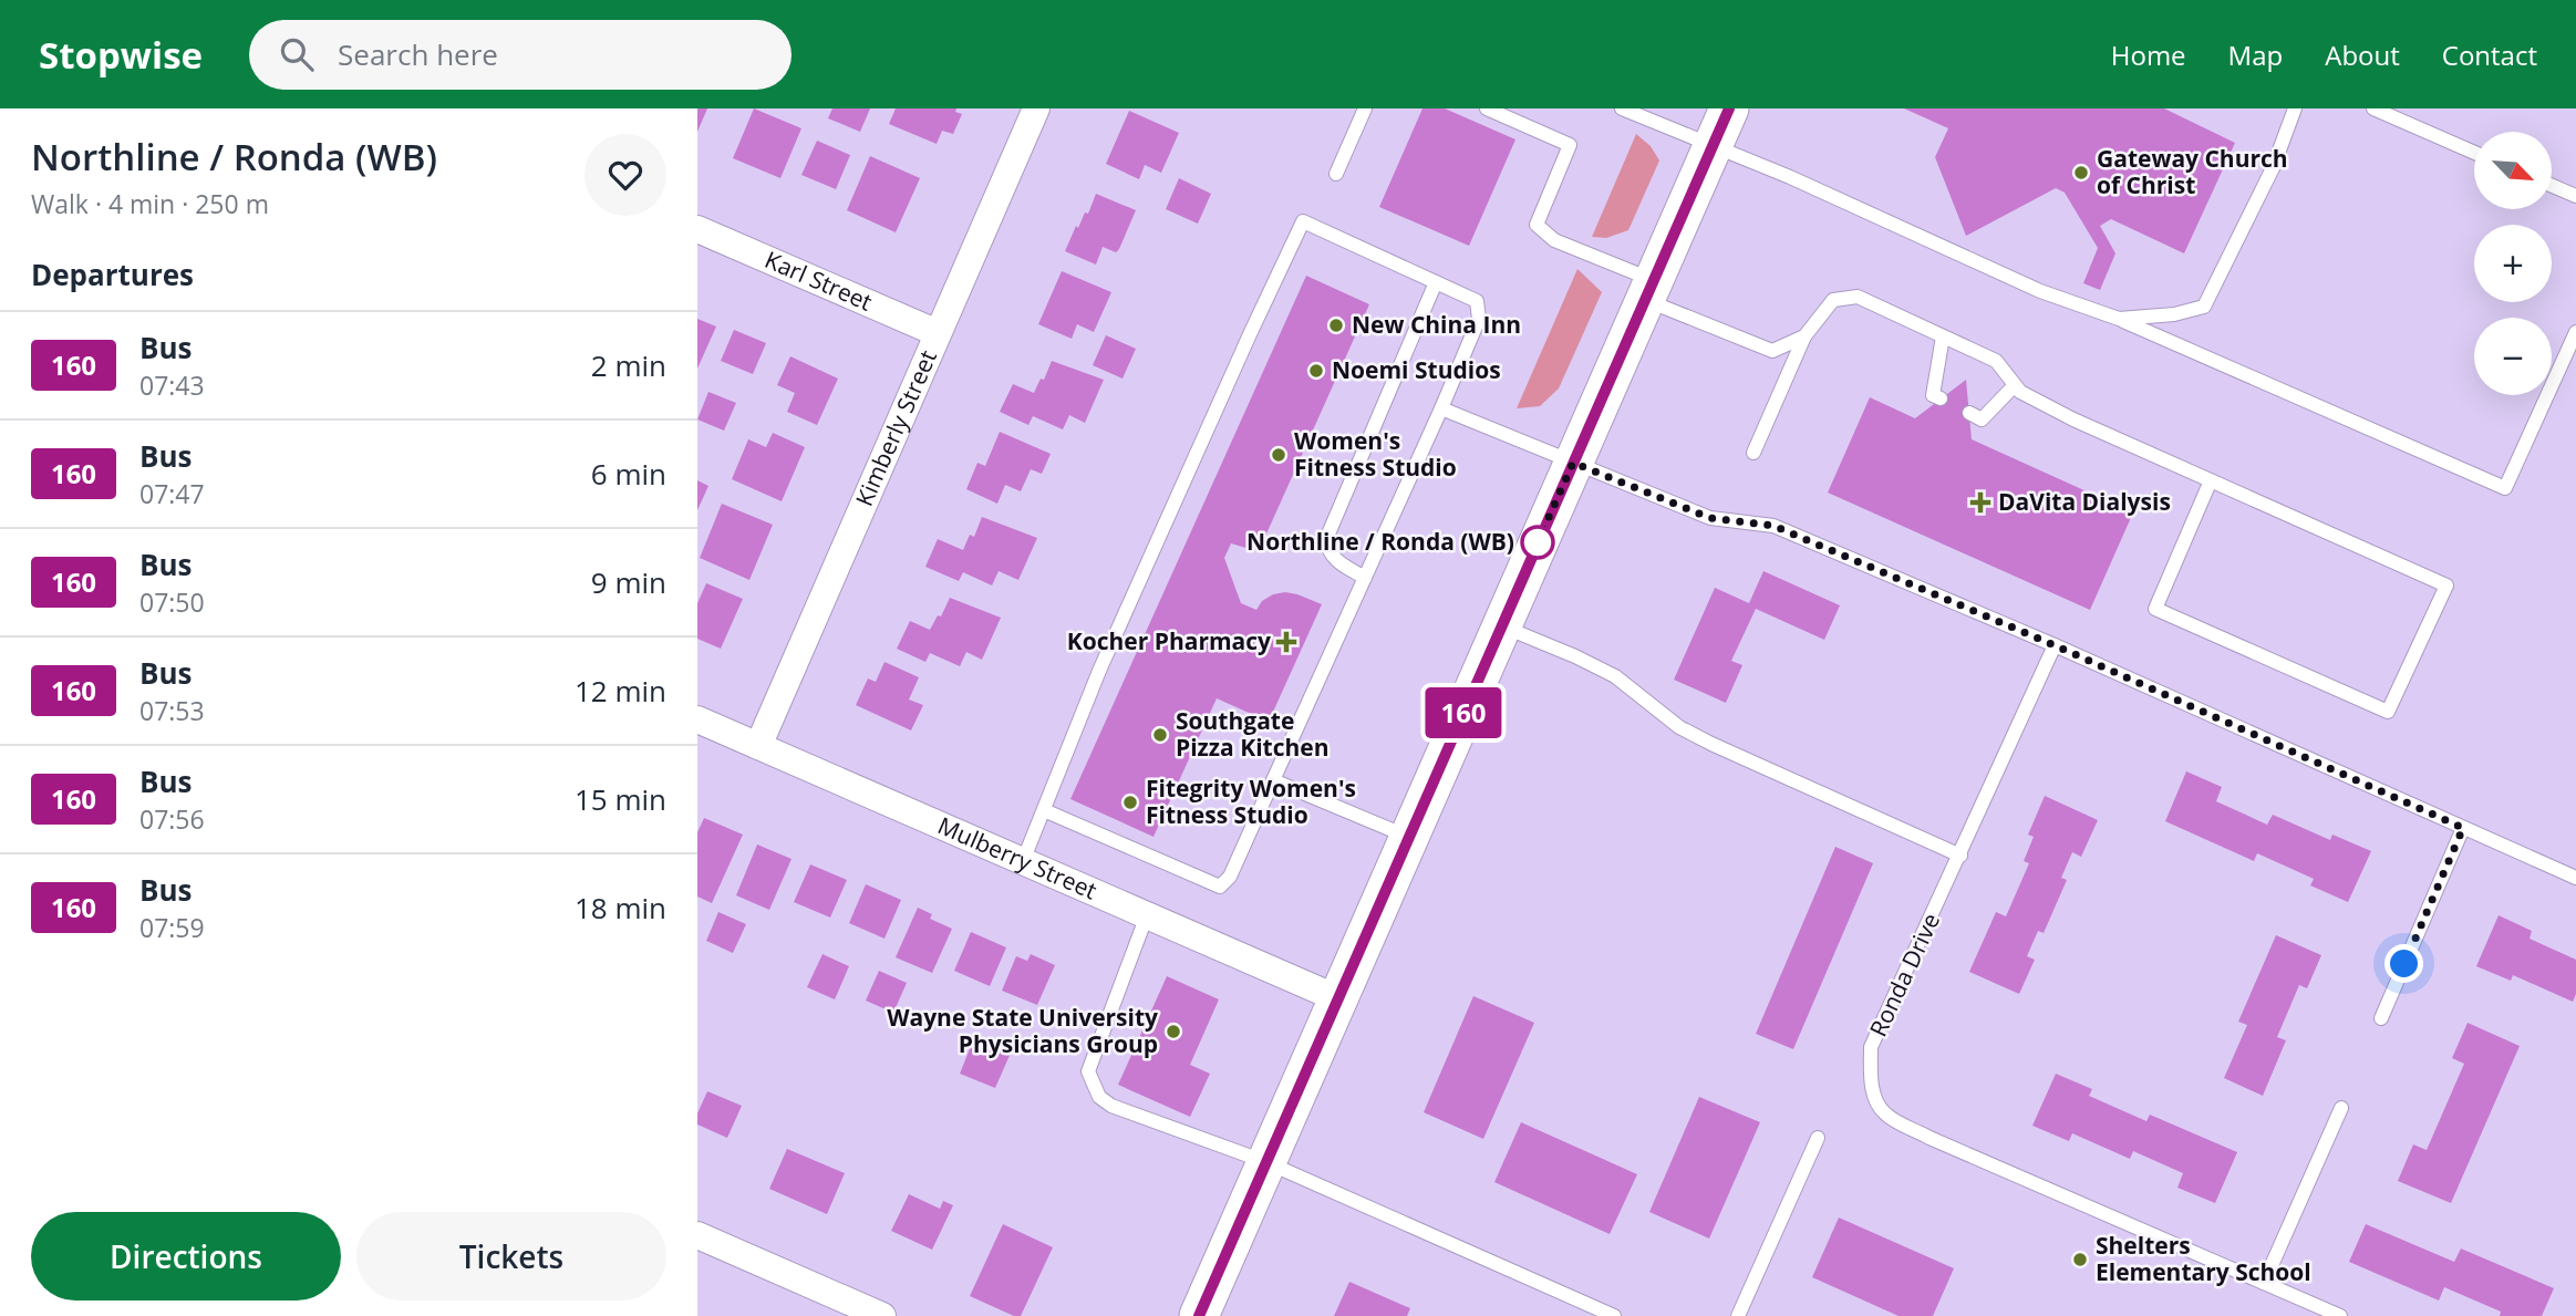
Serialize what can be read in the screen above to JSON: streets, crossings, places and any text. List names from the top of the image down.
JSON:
{
  "streets": {
    "street": ["Karl Street", "Kimberly Street", "Mulberry Street"],
    "lane": ["Ronda Drive"]
  },
  "crossings": [
    ["Karl Street", "Kimberly Street"],
    ["Kimberly Street", "Mulberry Street"]
  ],
  "places": {
    "other": [
      "Gateway Church of Christ",
      "New China Inn",
      "Noemi Studios",
      "Women's Fitness Studio",
      "Northline / Ronda (WB)",
      "Southgate Pizza Kitchen",
      "Fitegrity Women's Fitness Studio",
      "Wayne State University Physicians Group",
      "Shelters Elementary School"
    ],
    "health": ["DaVita Dialysis", "Kocher Pharmacy"]
  },
  "lines": ["bus line 160"],
  "north": "bottom right",
  "page": {
    "header": "Stopwise",
    "search": "Search here",
    "nav": [
      "Home",
      "Map",
      "About",
      "Contact"
    ],
    "heading": [
      ["Northline / Ronda (WB)", "Walk · 4 min · 250 m"],
      "Departures"
    ],
    "on_map": "160",
    "map_buttons": ["+", "−"],
    "list": [
      {
        "mark": "160",
        "name": "Bus",
        "note": "07:43",
        "value": "2 min"
      },
      {
        "mark": "160",
        "name": "Bus",
        "note": "07:47",
        "value": "6 min"
      },
      {
        "mark": "160",
        "name": "Bus",
        "note": "07:50",
        "value": "9 min"
      },
      {
        "mark": "160",
        "name": "Bus",
        "note": "07:53",
        "value": "12 min"
      },
      {
        "mark": "160",
        "name": "Bus",
        "note": "07:56",
        "value": "15 min"
      },
      {
        "mark": "160",
        "name": "Bus",
        "note": "07:59",
        "value": "18 min"
      }
    ],
    "buttons": ["Directions", "Tickets"]
  }
}
